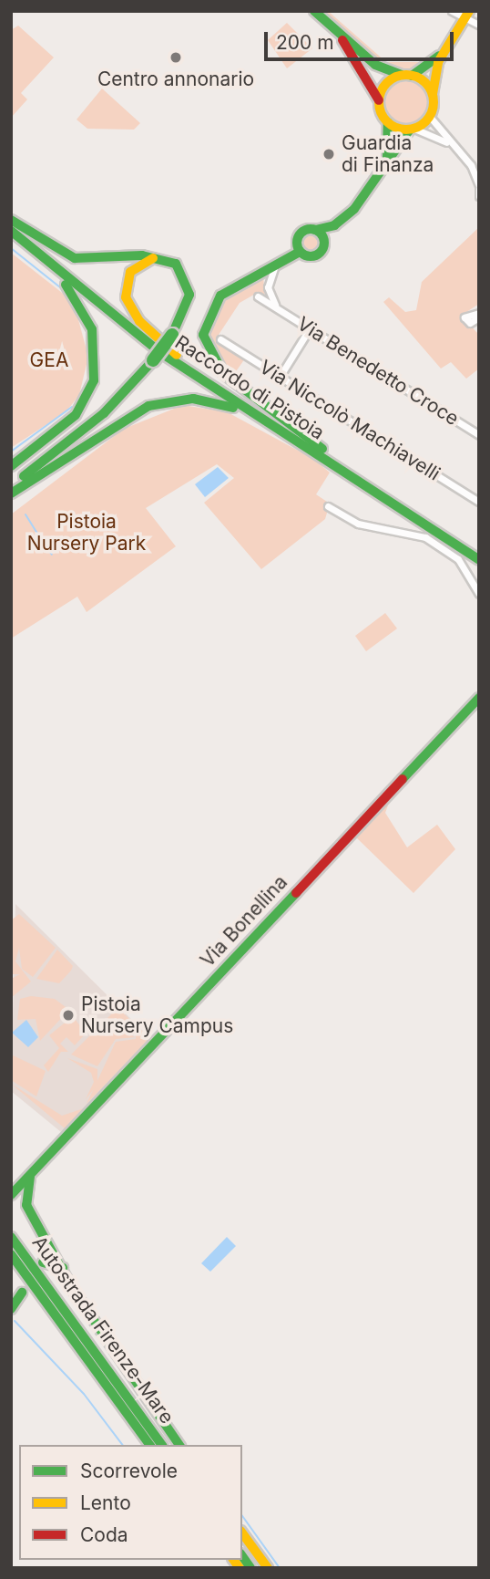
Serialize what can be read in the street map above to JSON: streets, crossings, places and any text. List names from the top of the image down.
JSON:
{
  "streets": {
    "main road": ["Raccordo di Pistoia", "Via Bonellina", "Autostrada Firenze-Mare"],
    "street": ["Via Benedetto Croce", "Via Niccolò Machiavelli"]
  },
  "parks": ["GEA", "Pistoia Nursery Park"],
  "places": ["Centro annonario", "Guardia di Finanza", "Pistoia Nursery Campus"],
  "legend": ["Scorrevole", "Lento", "Coda"],
  "scale_bar": "200 m"
}
